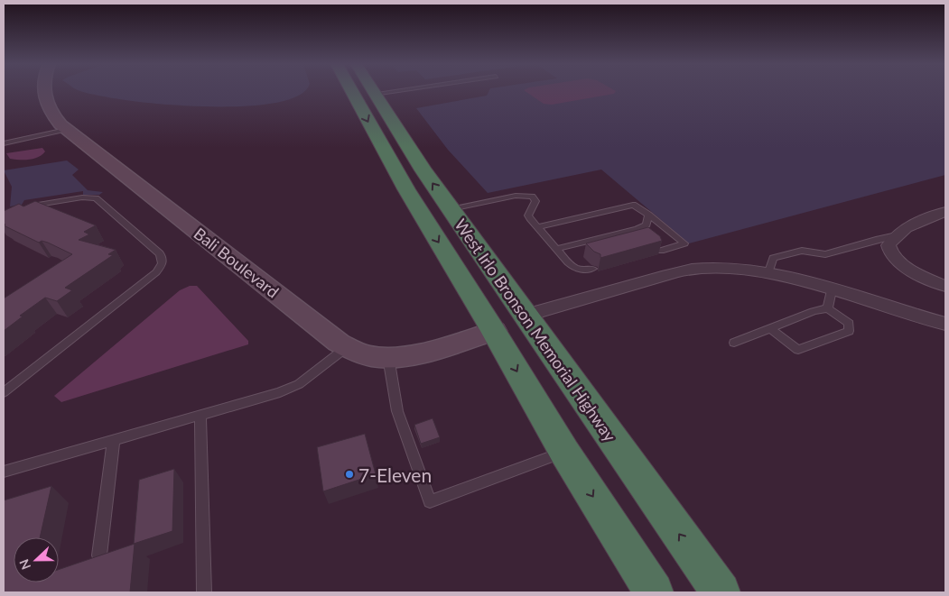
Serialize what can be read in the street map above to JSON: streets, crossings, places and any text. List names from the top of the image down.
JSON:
{
  "streets": {
    "highway": ["West Irlo Bronson Memorial Highway"],
    "street": ["Bali Boulevard"]
  },
  "crossings": [
    ["Bali Boulevard", "West Irlo Bronson Memorial Highway"]
  ],
  "places": ["7-Eleven"],
  "north": "left"
}
